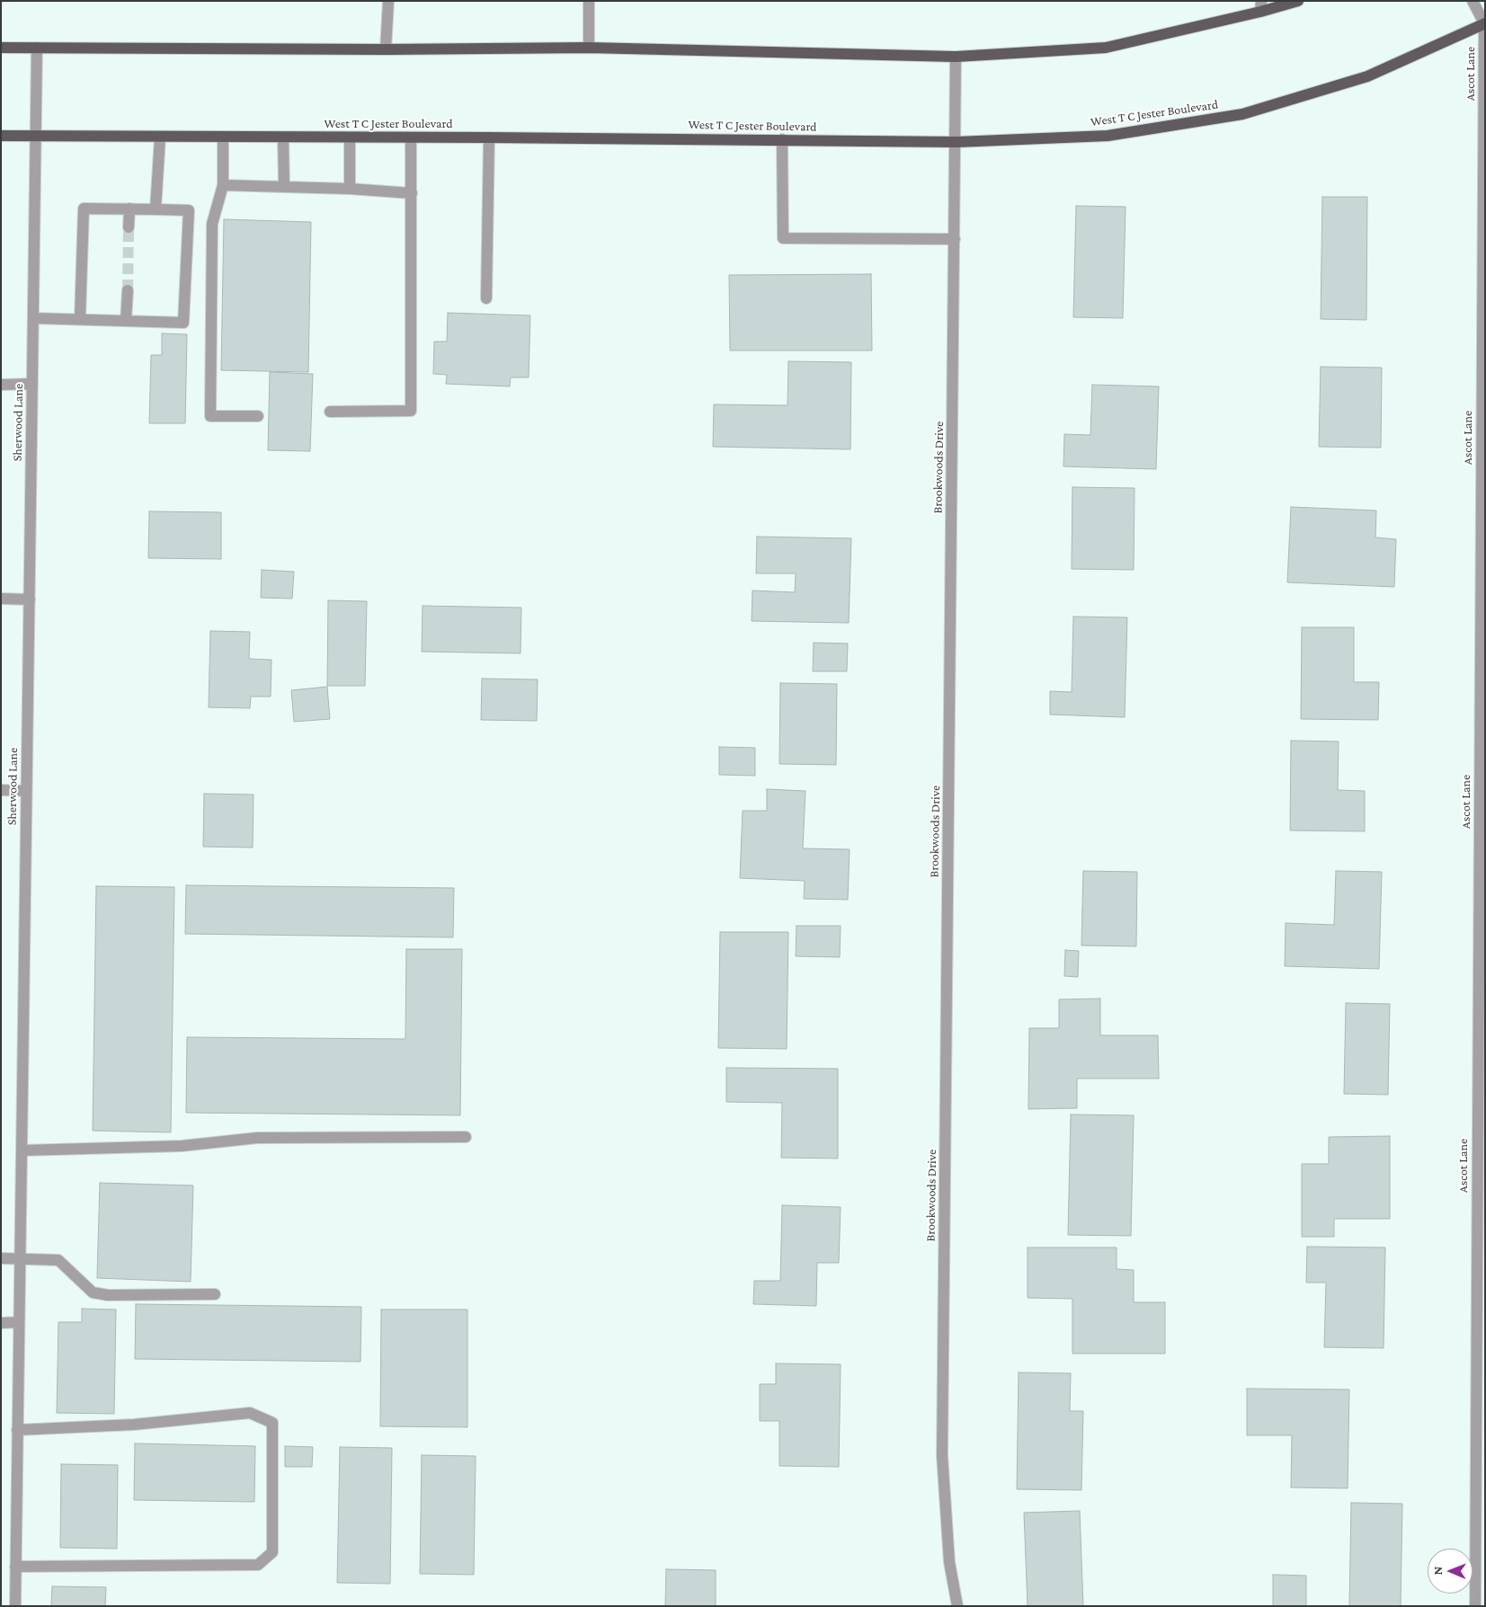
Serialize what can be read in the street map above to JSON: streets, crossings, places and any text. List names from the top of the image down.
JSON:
{
  "streets": {
    "main road": ["West T C Jester Boulevard"],
    "street": ["Ascot Lane", "Sherwood Lane", "Brookwoods Drive"]
  },
  "crossings": [
    ["Ascot Lane", "West T C Jester Boulevard"],
    ["West T C Jester Boulevard", "Sherwood Lane"],
    ["West T C Jester Boulevard", "Brookwoods Drive"]
  ],
  "north": "left"
}
